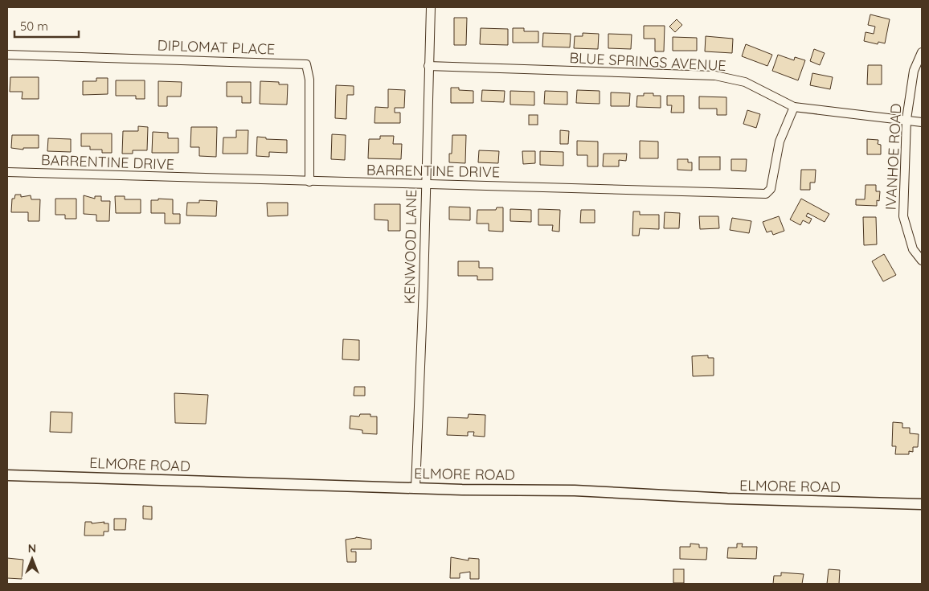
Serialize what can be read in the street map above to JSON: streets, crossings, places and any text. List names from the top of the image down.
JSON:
{
  "streets": {
    "street": [
      "DIPLOMAT PLACE",
      "BLUE SPRINGS AVENUE",
      "IVANHOE ROAD",
      "BARRENTINE DRIVE",
      "KENWOOD LANE",
      "ELMORE ROAD"
    ]
  },
  "crossings": [
    ["DIPLOMAT PLACE", "BARRENTINE DRIVE"],
    ["BLUE SPRINGS AVENUE", "IVANHOE ROAD"],
    ["BLUE SPRINGS AVENUE", "BARRENTINE DRIVE"],
    ["BLUE SPRINGS AVENUE", "KENWOOD LANE"],
    ["BARRENTINE DRIVE", "KENWOOD LANE"],
    ["KENWOOD LANE", "ELMORE ROAD"]
  ],
  "scale_bar": "50 m",
  "north": "top"
}
